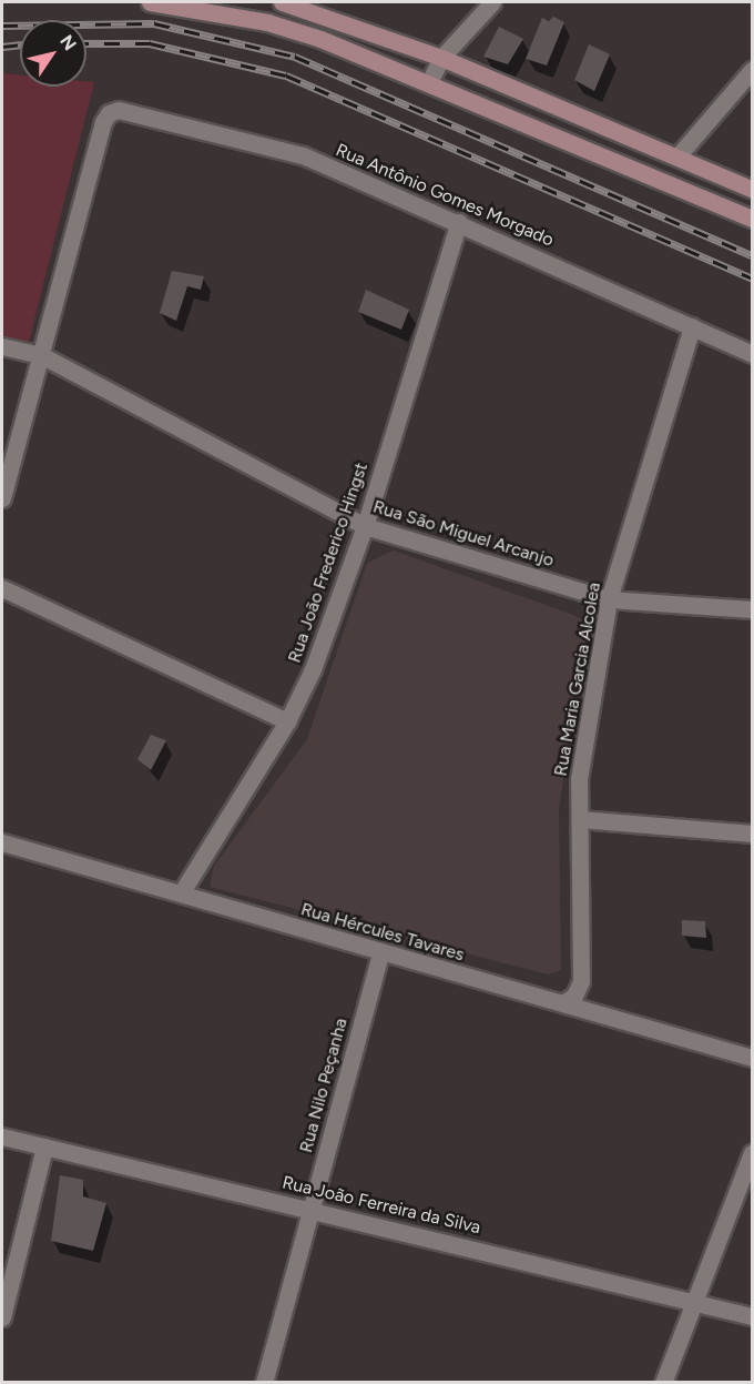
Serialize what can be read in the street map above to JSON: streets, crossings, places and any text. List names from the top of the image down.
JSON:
{
  "streets": {
    "street": [
      "Rua Antônio Gomes Morgado",
      "Rua São Miguel Arcanjo",
      "Rua João Frederico Hingst",
      "Rua Maria Garcia Alcolea",
      "Rua Hércules Tavares",
      "Rua Nilo Peçanha",
      "Rua João Ferreira da Silva"
    ]
  },
  "crossings": [
    ["Rua Antônio Gomes Morgado", "Rua São Miguel Arcanjo"],
    ["Rua Antônio Gomes Morgado", "Rua João Frederico Hingst"],
    ["Rua Antônio Gomes Morgado", "Rua Maria Garcia Alcolea"],
    ["Rua São Miguel Arcanjo", "Rua João Frederico Hingst"],
    ["Rua São Miguel Arcanjo", "Rua Maria Garcia Alcolea"],
    ["Rua João Frederico Hingst", "Rua Hércules Tavares"],
    ["Rua Maria Garcia Alcolea", "Rua Hércules Tavares"],
    ["Rua Hércules Tavares", "Rua Nilo Peçanha"],
    ["Rua Nilo Peçanha", "Rua João Ferreira da Silva"]
  ],
  "north": "top right"
}
